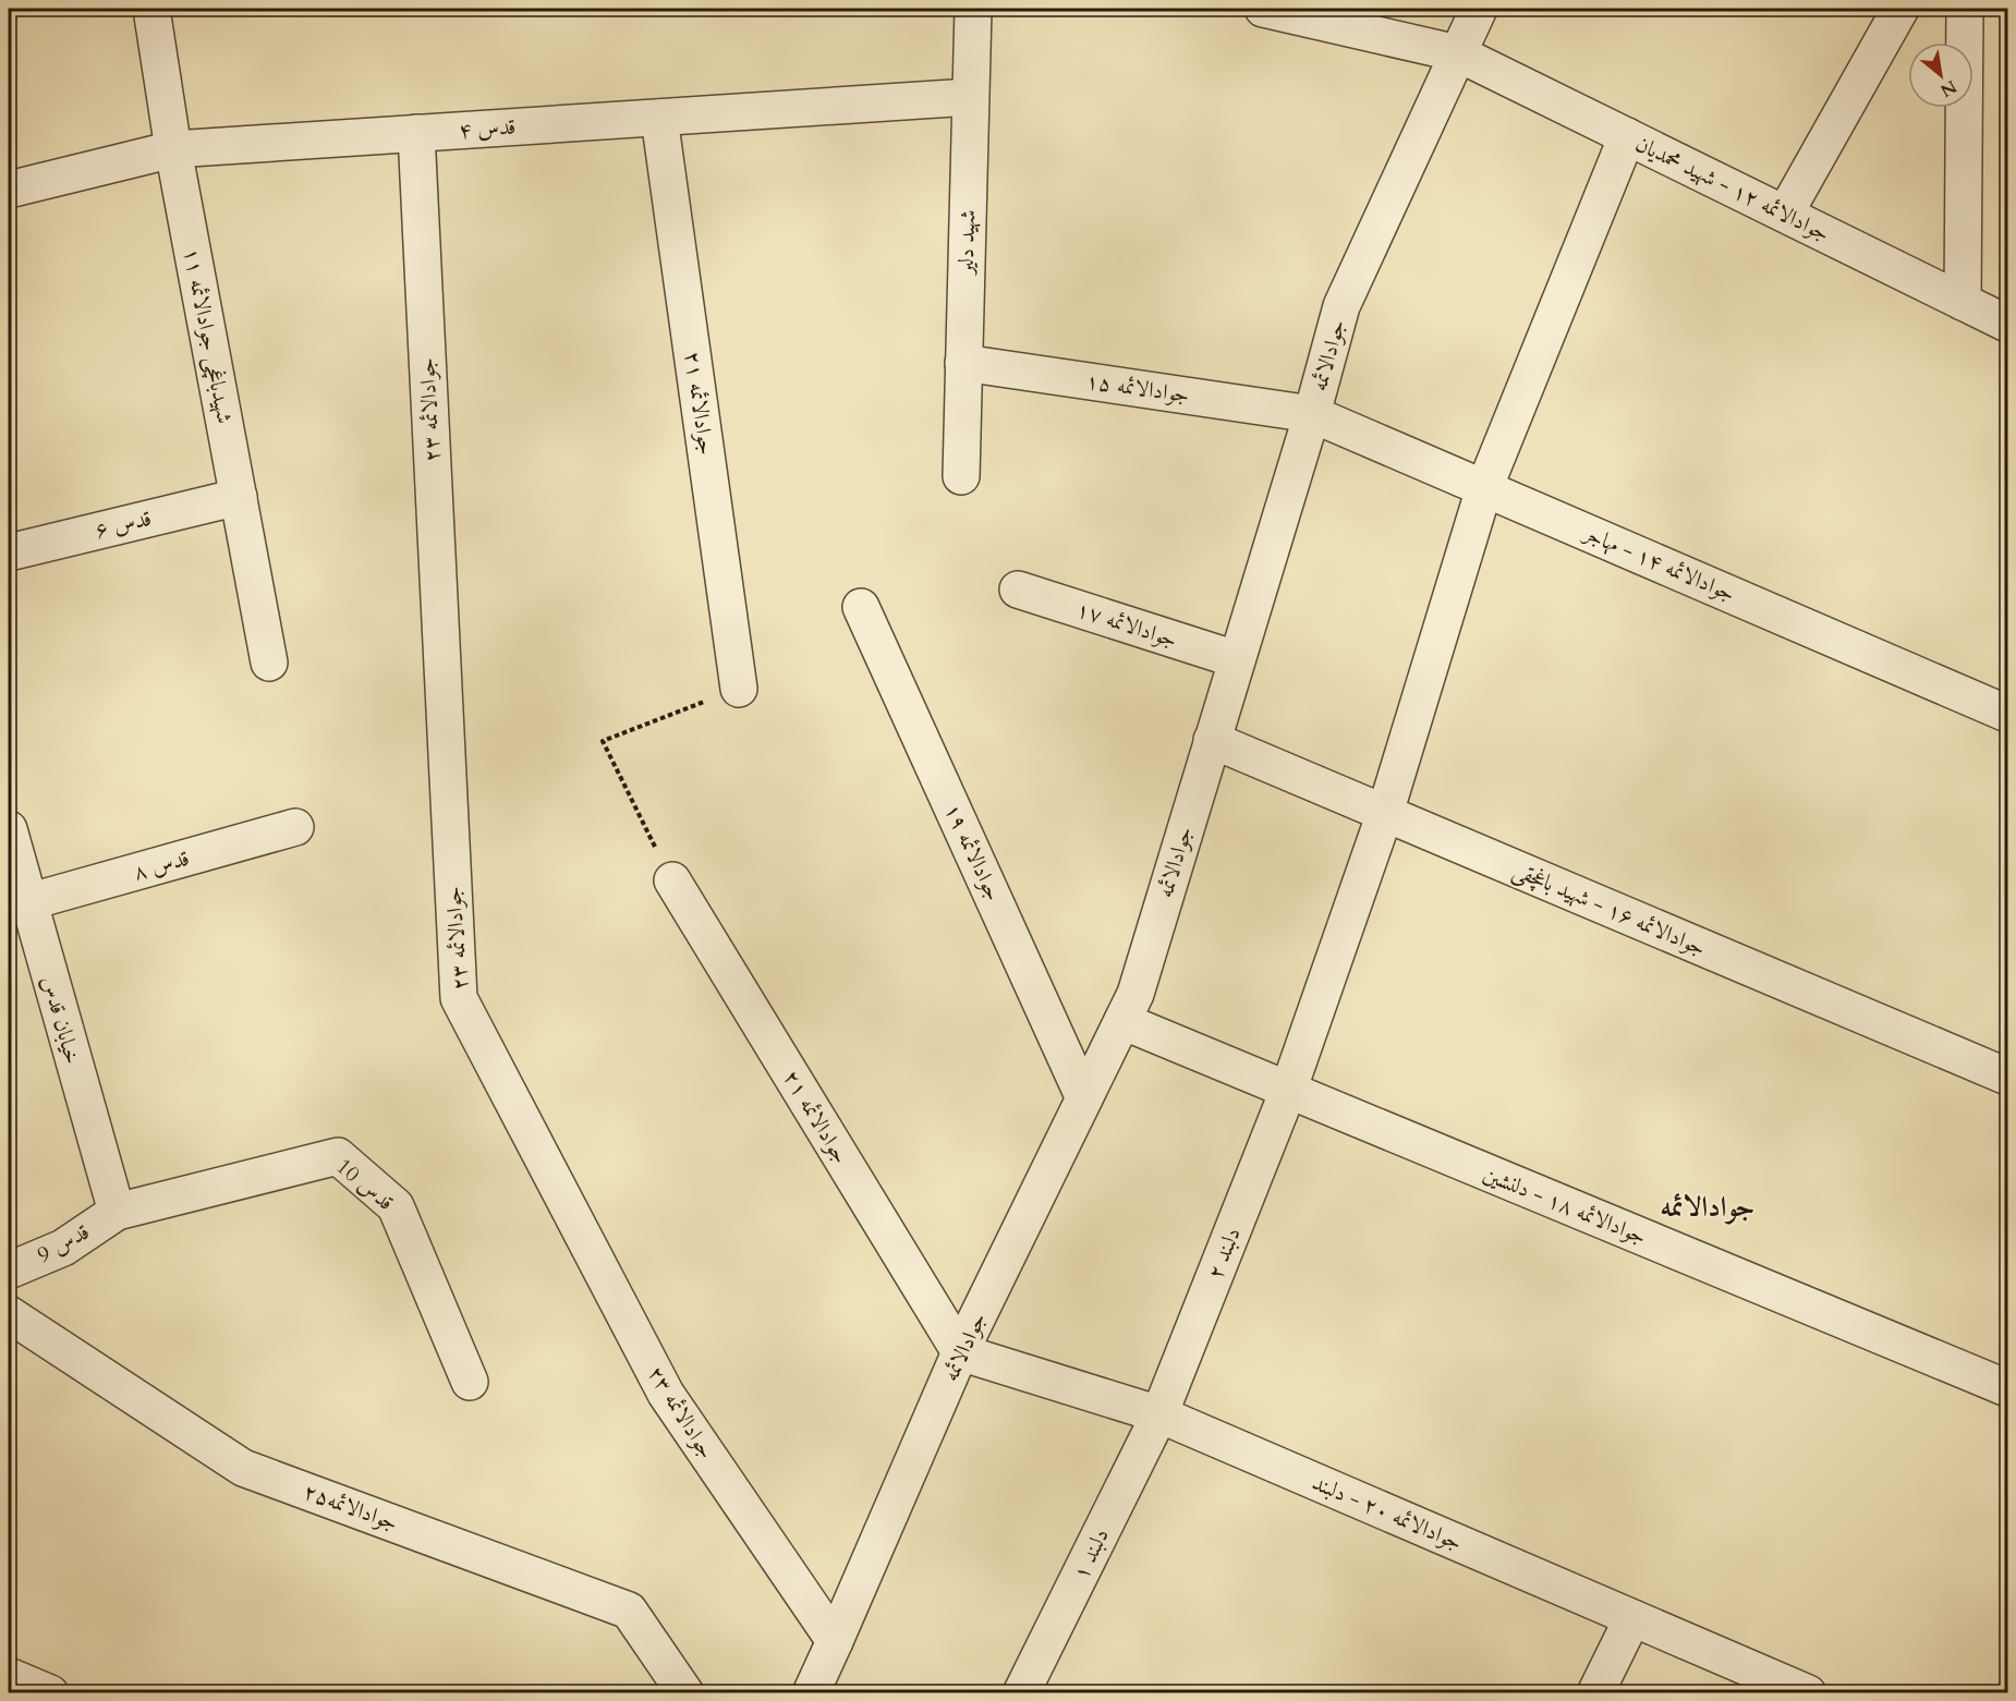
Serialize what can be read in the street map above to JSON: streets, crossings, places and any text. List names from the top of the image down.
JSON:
{
  "streets": {
    "street": [
      "قدس ۴",
      "جوادالائمه ۱۲ - شهید محمدیان",
      "شهید دلیر",
      "شهیدباغچی جوادالائمه ۱۱",
      "جوادالائمه",
      "جوادالائمه ۱۵",
      "جوادالائمه ۲۱",
      "جوادالائمه ۲۳",
      "قدس ۶",
      "جوادالائمه ۱۴ - مهاجر",
      "جوادالائمه ۱۷",
      "جوادالائمه ۱۹",
      "قدس ۸",
      "جوادالائمه ۱۶ - شهید باغچقی",
      "خیابان قدس",
      "قدس 10",
      "جوادالائمه ۱۸ - دلنشین",
      "قدس 9",
      "دلبند ۲",
      "جوادالائمه۲۵",
      "جوادالائمه ۲۰ - دلبند",
      "دلبند ۱"
    ]
  },
  "crossings": [
    ["قدس ۴", "شهید دلیر"],
    ["قدس ۴", "شهیدباغچی جوادالائمه ۱۱"],
    ["قدس ۴", "جوادالائمه ۲۱"],
    ["قدس ۴", "جوادالائمه ۲۳"],
    ["جوادالائمه ۱۲ - شهید محمدیان", "جوادالائمه"],
    ["جوادالائمه ۱۲ - شهید محمدیان", "دلبند ۲"],
    ["شهید دلیر", "جوادالائمه ۱۵"],
    ["شهیدباغچی جوادالائمه ۱۱", "قدس ۶"],
    ["جوادالائمه", "جوادالائمه ۱۵"],
    ["جوادالائمه", "جوادالائمه ۲۱"],
    ["جوادالائمه", "جوادالائمه ۲۳"],
    ["جوادالائمه", "جوادالائمه ۱۴ - مهاجر"],
    ["جوادالائمه", "جوادالائمه ۱۷"],
    ["جوادالائمه", "جوادالائمه ۱۹"],
    ["جوادالائمه", "جوادالائمه ۱۶ - شهید باغچقی"],
    ["جوادالائمه", "جوادالائمه ۱۸ - دلنشین"],
    ["جوادالائمه", "جوادالائمه ۲۰ - دلبند"],
    ["جوادالائمه ۱۵", "جوادالائمه ۱۴ - مهاجر"],
    ["جوادالائمه ۲۱", "جوادالائمه ۲۰ - دلبند"],
    ["جوادالائمه ۱۴ - مهاجر", "دلبند ۲"],
    ["قدس ۸", "خیابان قدس"],
    ["جوادالائمه ۱۶ - شهید باغچقی", "دلبند ۲"],
    ["خیابان قدس", "قدس 10"],
    ["خیابان قدس", "قدس 9"],
    ["قدس 10", "قدس 9"],
    ["جوادالائمه ۱۸ - دلنشین", "دلبند ۲"],
    ["دلبند ۲", "جوادالائمه ۲۰ - دلبند"],
    ["دلبند ۲", "دلبند ۱"],
    ["جوادالائمه ۲۰ - دلبند", "دلبند ۱"]
  ],
  "districts": ["جوادالائمه"],
  "north": "bottom right"
}
